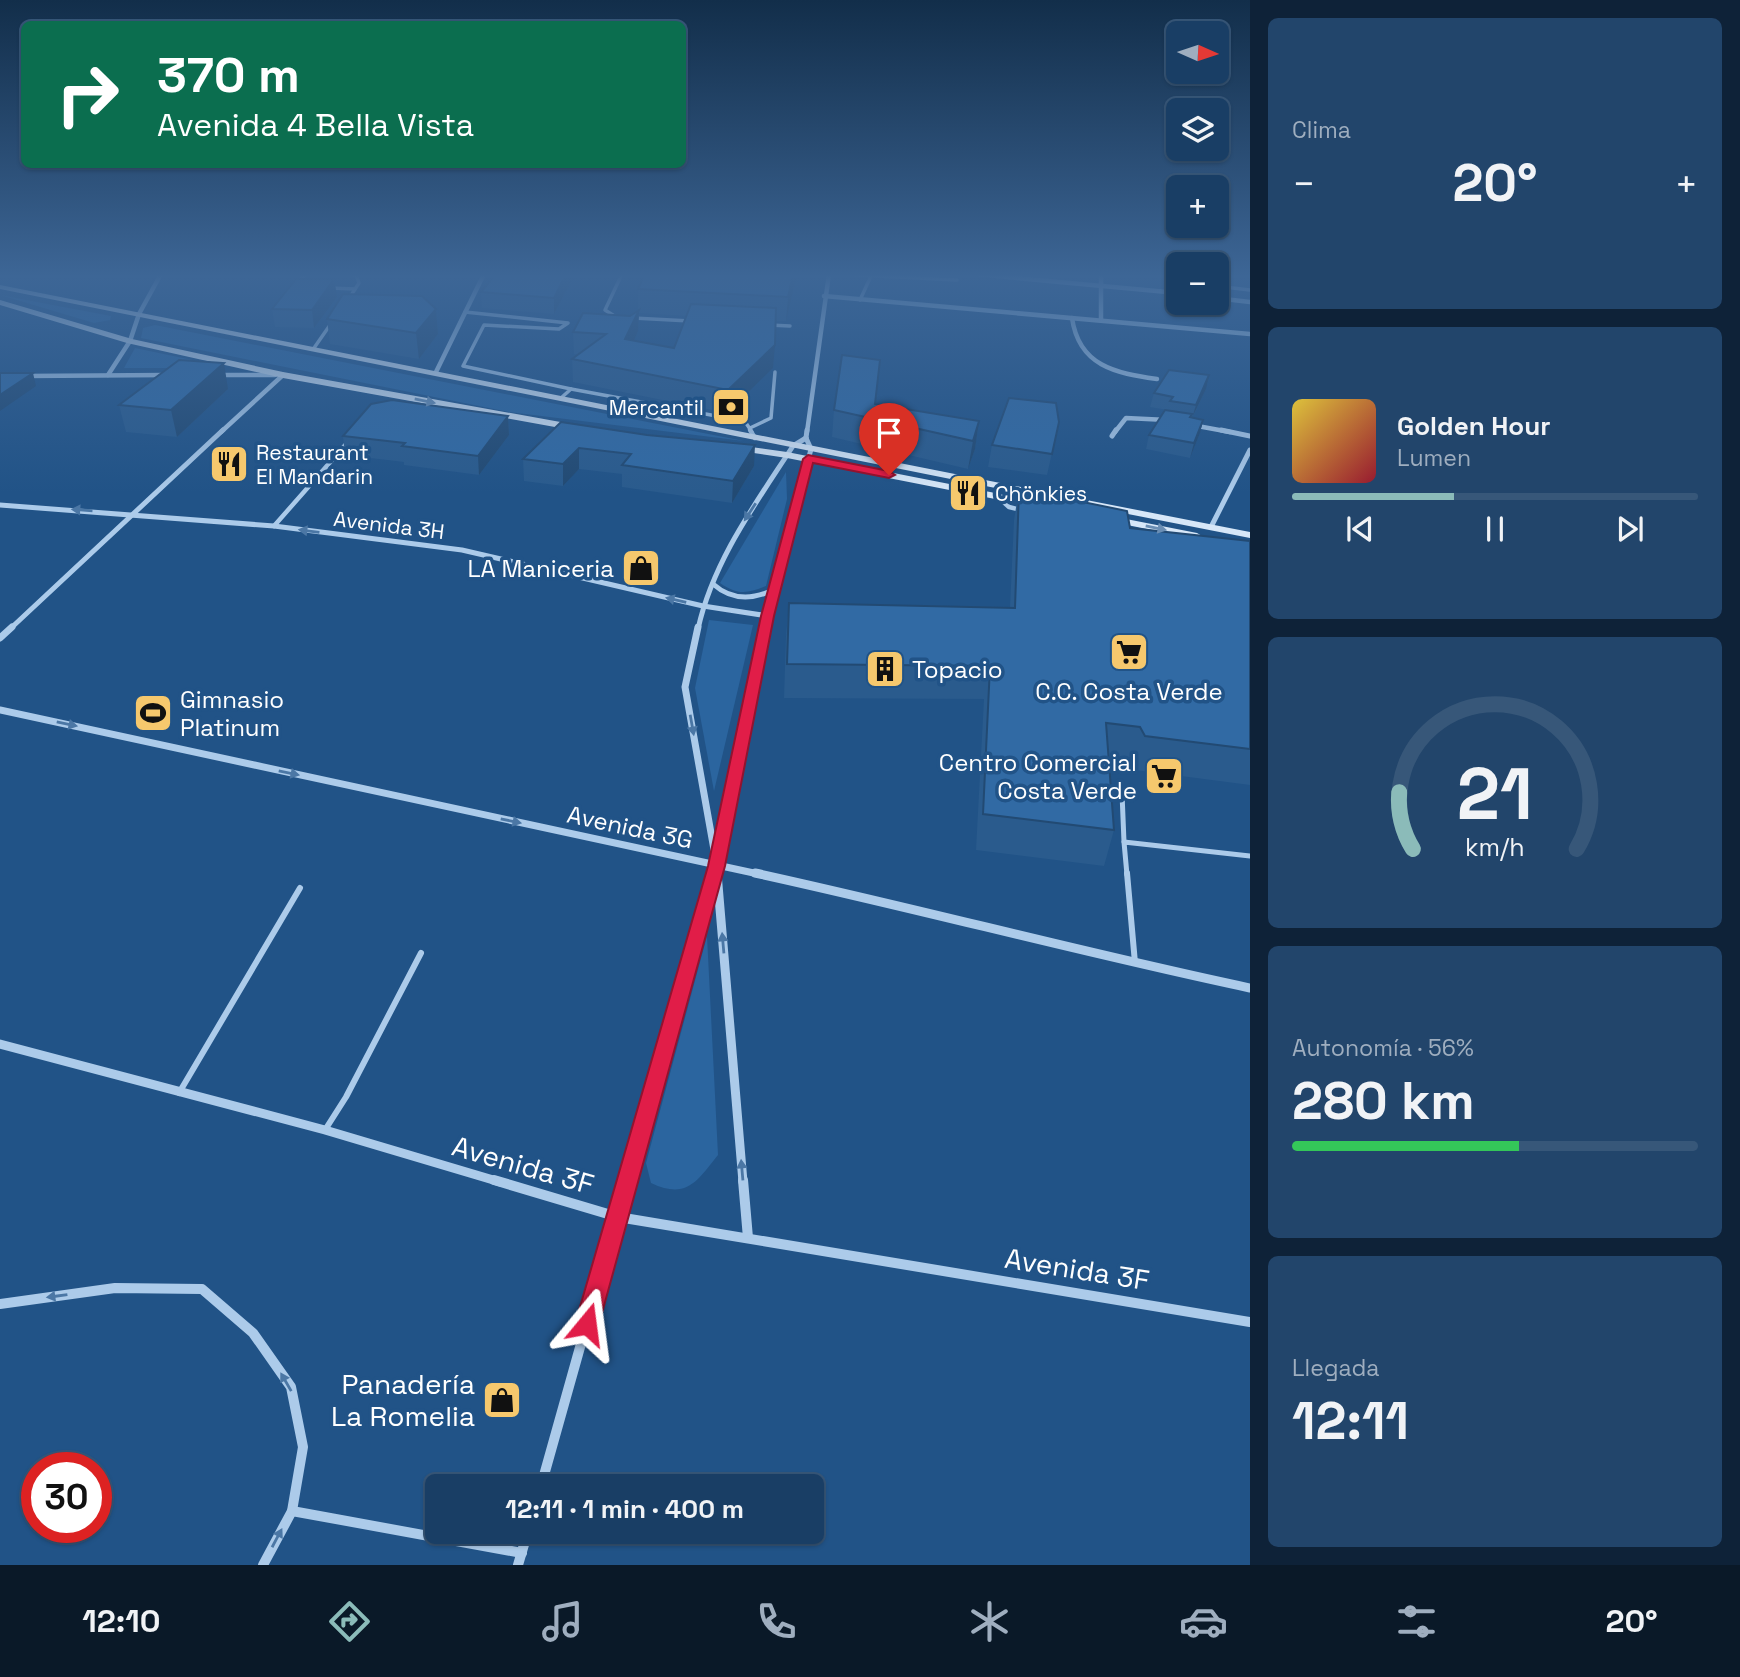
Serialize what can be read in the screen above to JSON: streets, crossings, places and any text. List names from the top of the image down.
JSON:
{
  "streets": {
    "street": ["Avenida 3H", "Avenida 3G", "Avenida 3F"]
  },
  "one_way": ["Avenida 3H", "Avenida 3G"],
  "places": {
    "bank": ["Mercantil"],
    "restaurant": ["Restaurant El Mandarin", "Chönkies"],
    "shop": ["LA Maniceria", "Panadería La Romelia"],
    "supermarket": ["C.C. Costa Verde", "Centro Comercial Costa Verde"],
    "building": ["Topacio"],
    "sports": ["Gimnasio Platinum"]
  },
  "north": "right",
  "page": {
    "tile": [
      "Clima",
      ["Autonomía · 56%", "280 km"],
      ["Llegada", "12:11"]
    ],
    "map_buttons": ["+", "−"],
    "turn": ["370 m", "Avenida 4 Bella Vista"],
    "heat": ["−", "20°", "+"],
    "song": ["Golden Hour", "Lumen"],
    "limit": "30",
    "trip": "12:11 · 1 min · 400 m",
    "tabs": ["12:10", "20°"],
    "gauge": ["21", "km/h"]
  }
}
